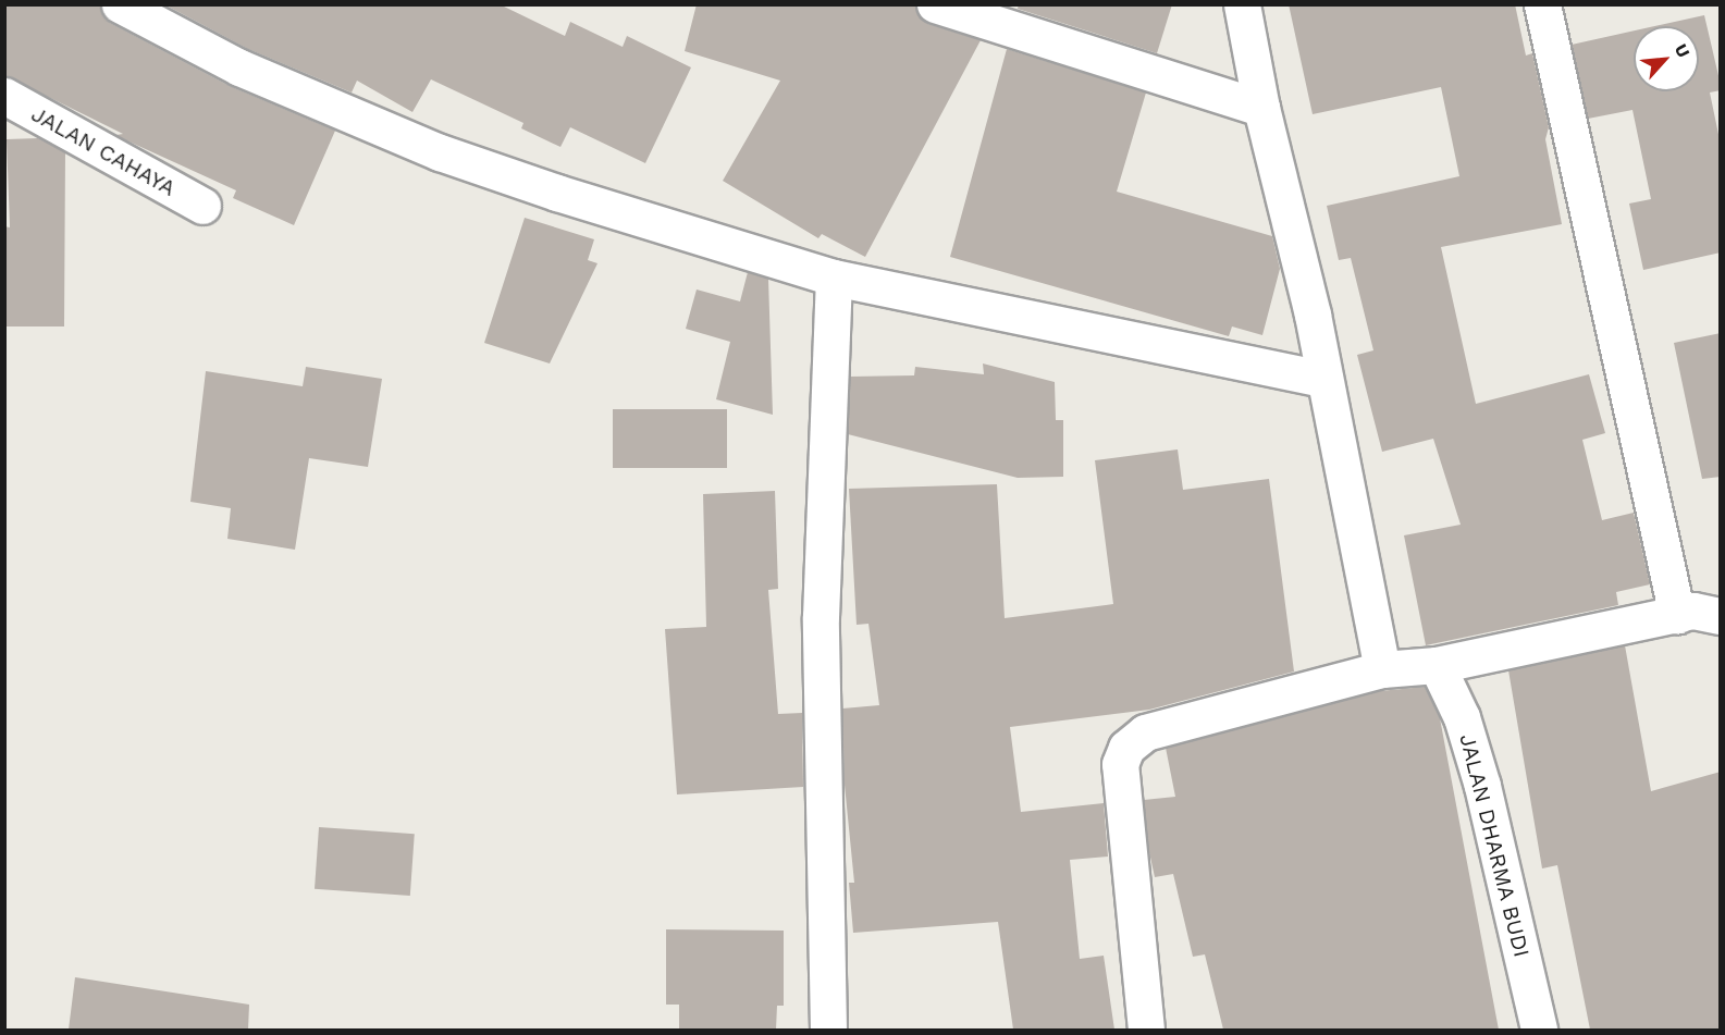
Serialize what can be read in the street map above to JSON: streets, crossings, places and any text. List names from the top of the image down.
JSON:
{
  "streets": {
    "street": ["JALAN CAHAYA", "JALAN DHARMA BUDI"]
  },
  "north": "top right"
}
